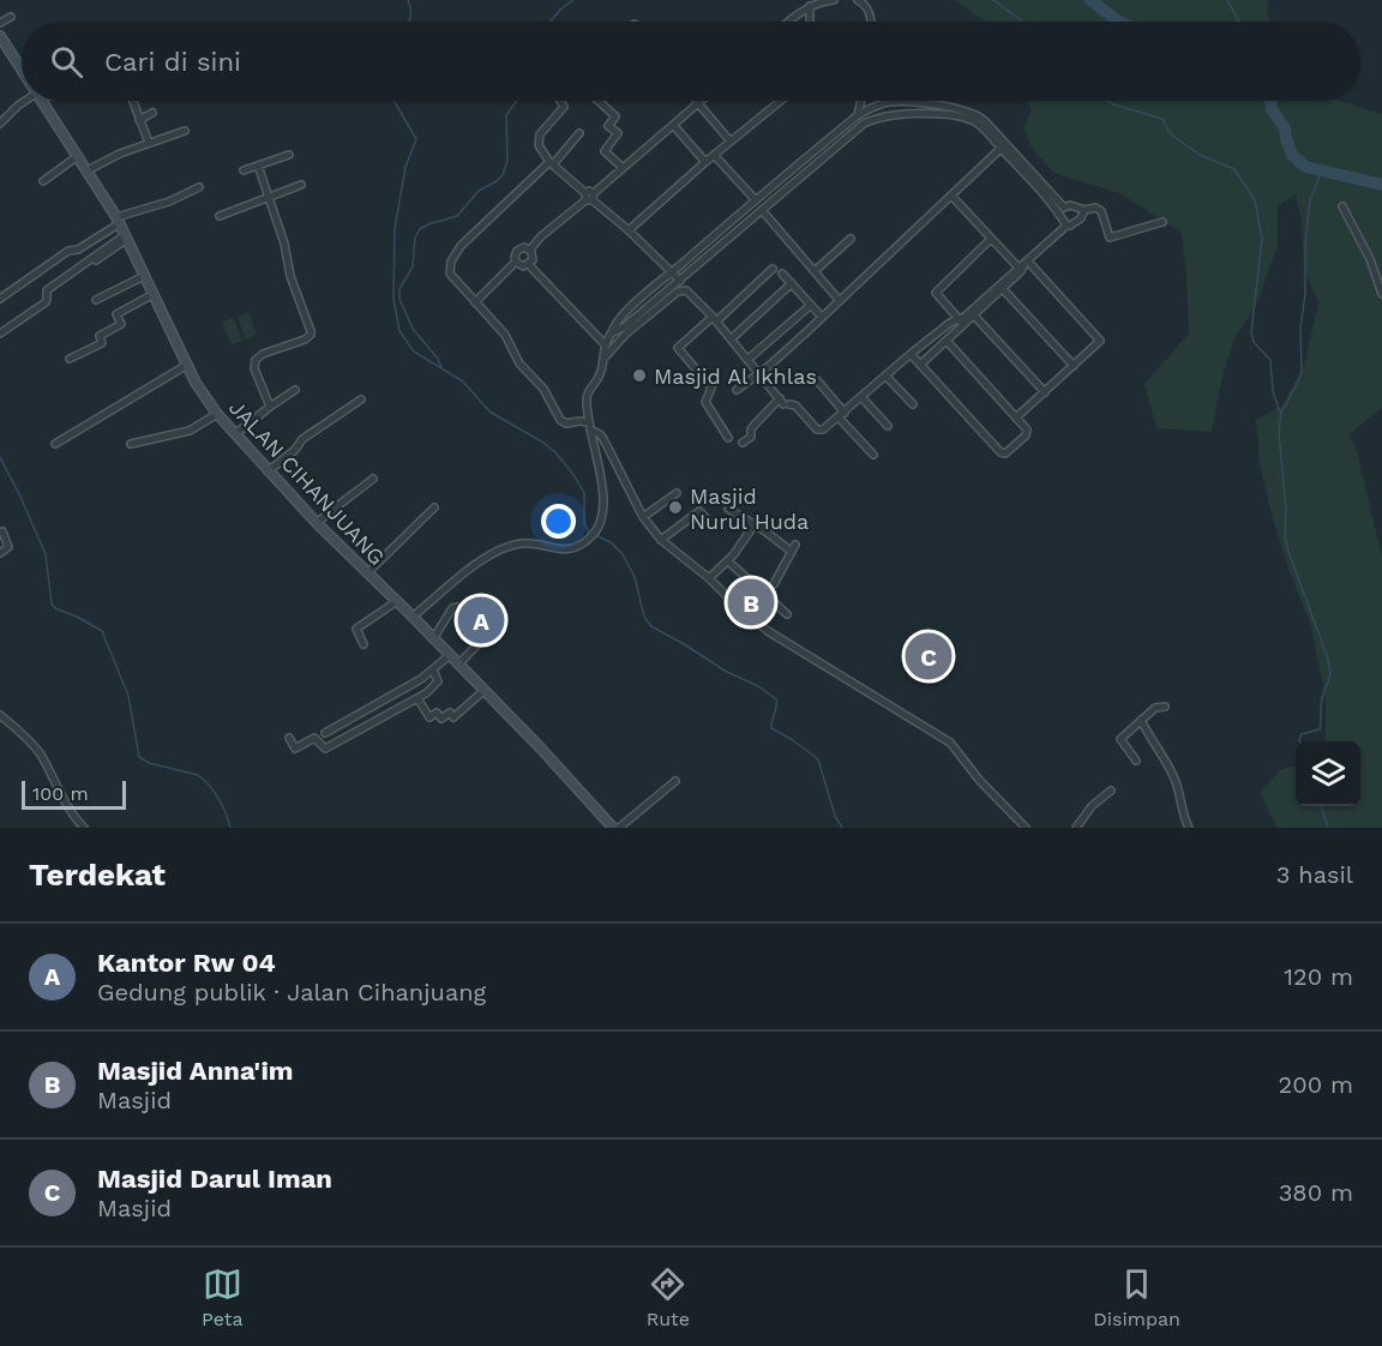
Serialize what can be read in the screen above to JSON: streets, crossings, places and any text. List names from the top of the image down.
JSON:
{
  "streets": {
    "main road": ["JALAN CIHANJUANG"]
  },
  "places": ["Masjid Al Ikhlas", "Masjid Nurul Huda"],
  "scale_bar": "100 m",
  "page": {
    "search": "Cari di sini",
    "pins": ["B", "A", "C"],
    "scale": "100 m",
    "heading": ["Terdekat", "3 hasil"],
    "list": [
      {
        "mark": "A",
        "name": "Kantor Rw 04",
        "note": "Gedung publik · Jalan Cihanjuang",
        "value": "120 m"
      },
      {
        "mark": "B",
        "name": "Masjid Anna'im",
        "note": "Masjid",
        "value": "200 m"
      },
      {
        "mark": "C",
        "name": "Masjid Darul Iman",
        "note": "Masjid",
        "value": "380 m"
      }
    ],
    "nav": ["Peta", "Rute", "Disimpan"]
  }
}
